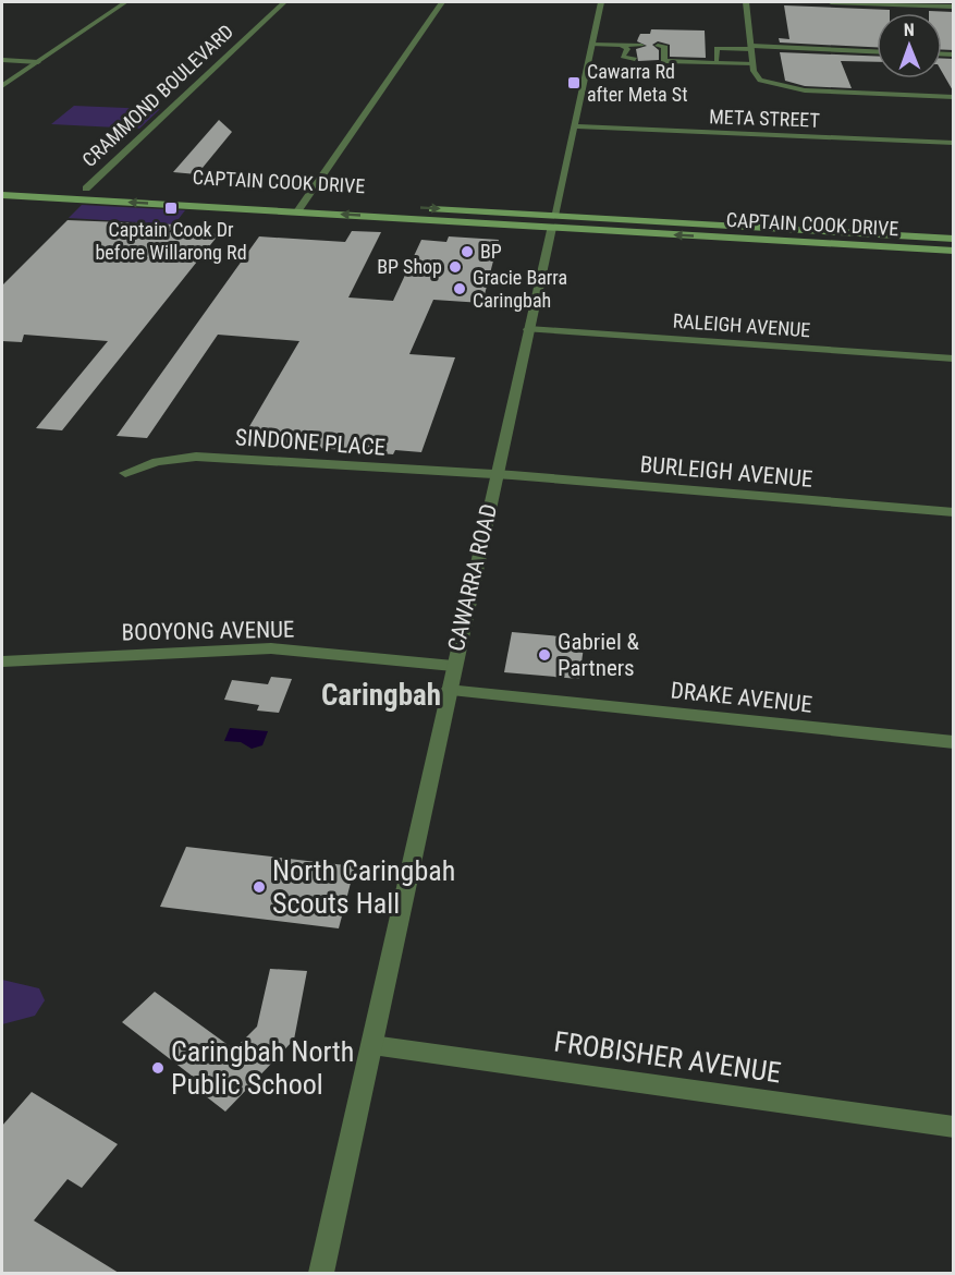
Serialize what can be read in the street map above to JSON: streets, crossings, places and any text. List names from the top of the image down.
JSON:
{
  "streets": {
    "main road": ["CAPTAIN COOK DRIVE"],
    "street": [
      "CRAMMOND BOULEVARD",
      "META STREET",
      "RALEIGH AVENUE",
      "SINDONE PLACE",
      "BURLEIGH AVENUE",
      "CAWARRA ROAD",
      "BOOYONG AVENUE",
      "DRAKE AVENUE",
      "FROBISHER AVENUE"
    ]
  },
  "crossings": [
    ["CRAMMOND BOULEVARD", "CAPTAIN COOK DRIVE"],
    ["META STREET", "CAWARRA ROAD"],
    ["CAPTAIN COOK DRIVE", "CAWARRA ROAD"],
    ["RALEIGH AVENUE", "CAWARRA ROAD"],
    ["SINDONE PLACE", "BURLEIGH AVENUE"],
    ["SINDONE PLACE", "CAWARRA ROAD"],
    ["BURLEIGH AVENUE", "CAWARRA ROAD"],
    ["CAWARRA ROAD", "BOOYONG AVENUE"],
    ["CAWARRA ROAD", "DRAKE AVENUE"],
    ["CAWARRA ROAD", "FROBISHER AVENUE"]
  ],
  "districts": ["Caringbah"],
  "places": {
    "transit": ["Cawarra Rd after Meta St", "Captain Cook Dr before Willarong Rd"],
    "other": [
      "BP",
      "BP Shop",
      "Gracie Barra Caringbah",
      "Gabriel & Partners",
      "North Caringbah Scouts Hall",
      "Caringbah North Public School"
    ]
  },
  "north": "top"
}
